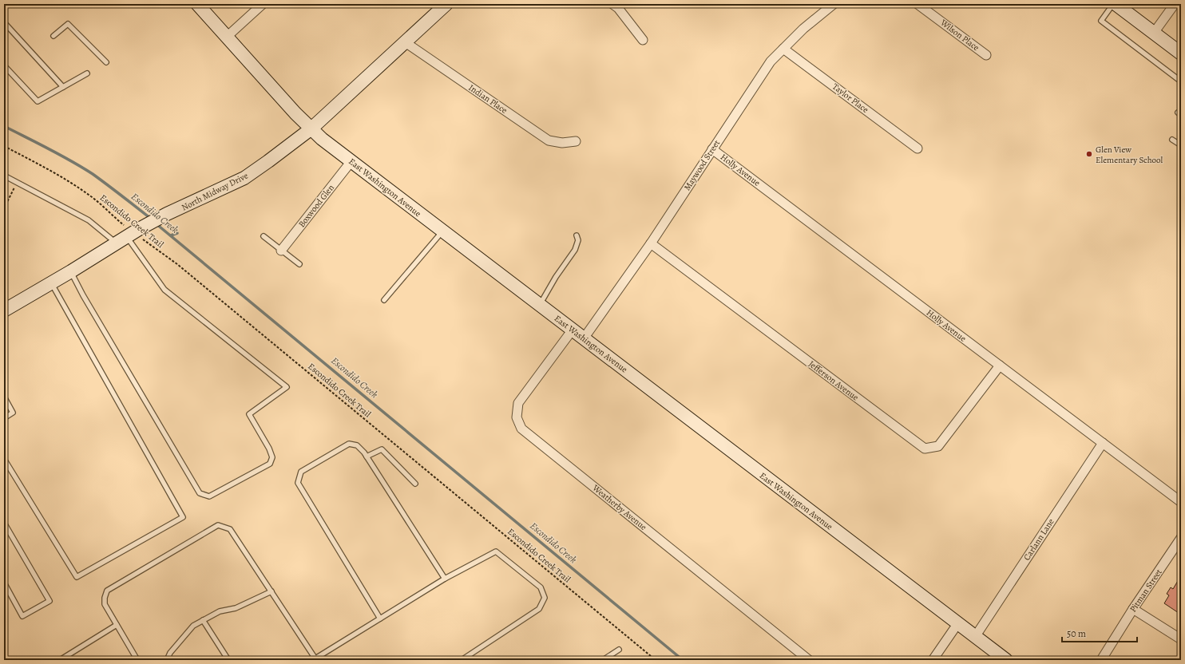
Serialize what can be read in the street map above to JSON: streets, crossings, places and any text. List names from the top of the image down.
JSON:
{
  "streets": {
    "main road": ["East Washington Avenue", "North Midway Drive"],
    "street": [
      "Wilson Place",
      "Taylor Place",
      "Indian Place",
      "Maywood Street",
      "Holly Avenue",
      "Boxwood Glen",
      "Jefferson Avenue",
      "Weatherby Avenue",
      "Carlann Lane",
      "Pitman Street"
    ],
    "path": ["Escondido Creek Trail"]
  },
  "crossings": [
    ["Taylor Place", "Maywood Street"],
    ["Indian Place", "North Midway Drive"],
    ["Maywood Street", "Holly Avenue"],
    ["Maywood Street", "East Washington Avenue"],
    ["Maywood Street", "Jefferson Avenue"],
    ["Holly Avenue", "Jefferson Avenue"],
    ["Holly Avenue", "Carlann Lane"],
    ["East Washington Avenue", "North Midway Drive"],
    ["East Washington Avenue", "Boxwood Glen"],
    ["East Washington Avenue", "Weatherby Avenue"],
    ["East Washington Avenue", "Carlann Lane"],
    ["North Midway Drive", "Escondido Creek Trail"]
  ],
  "water": ["Escondido Creek"],
  "places": ["Glen View Elementary School"],
  "scale_bar": "50 m"
}
